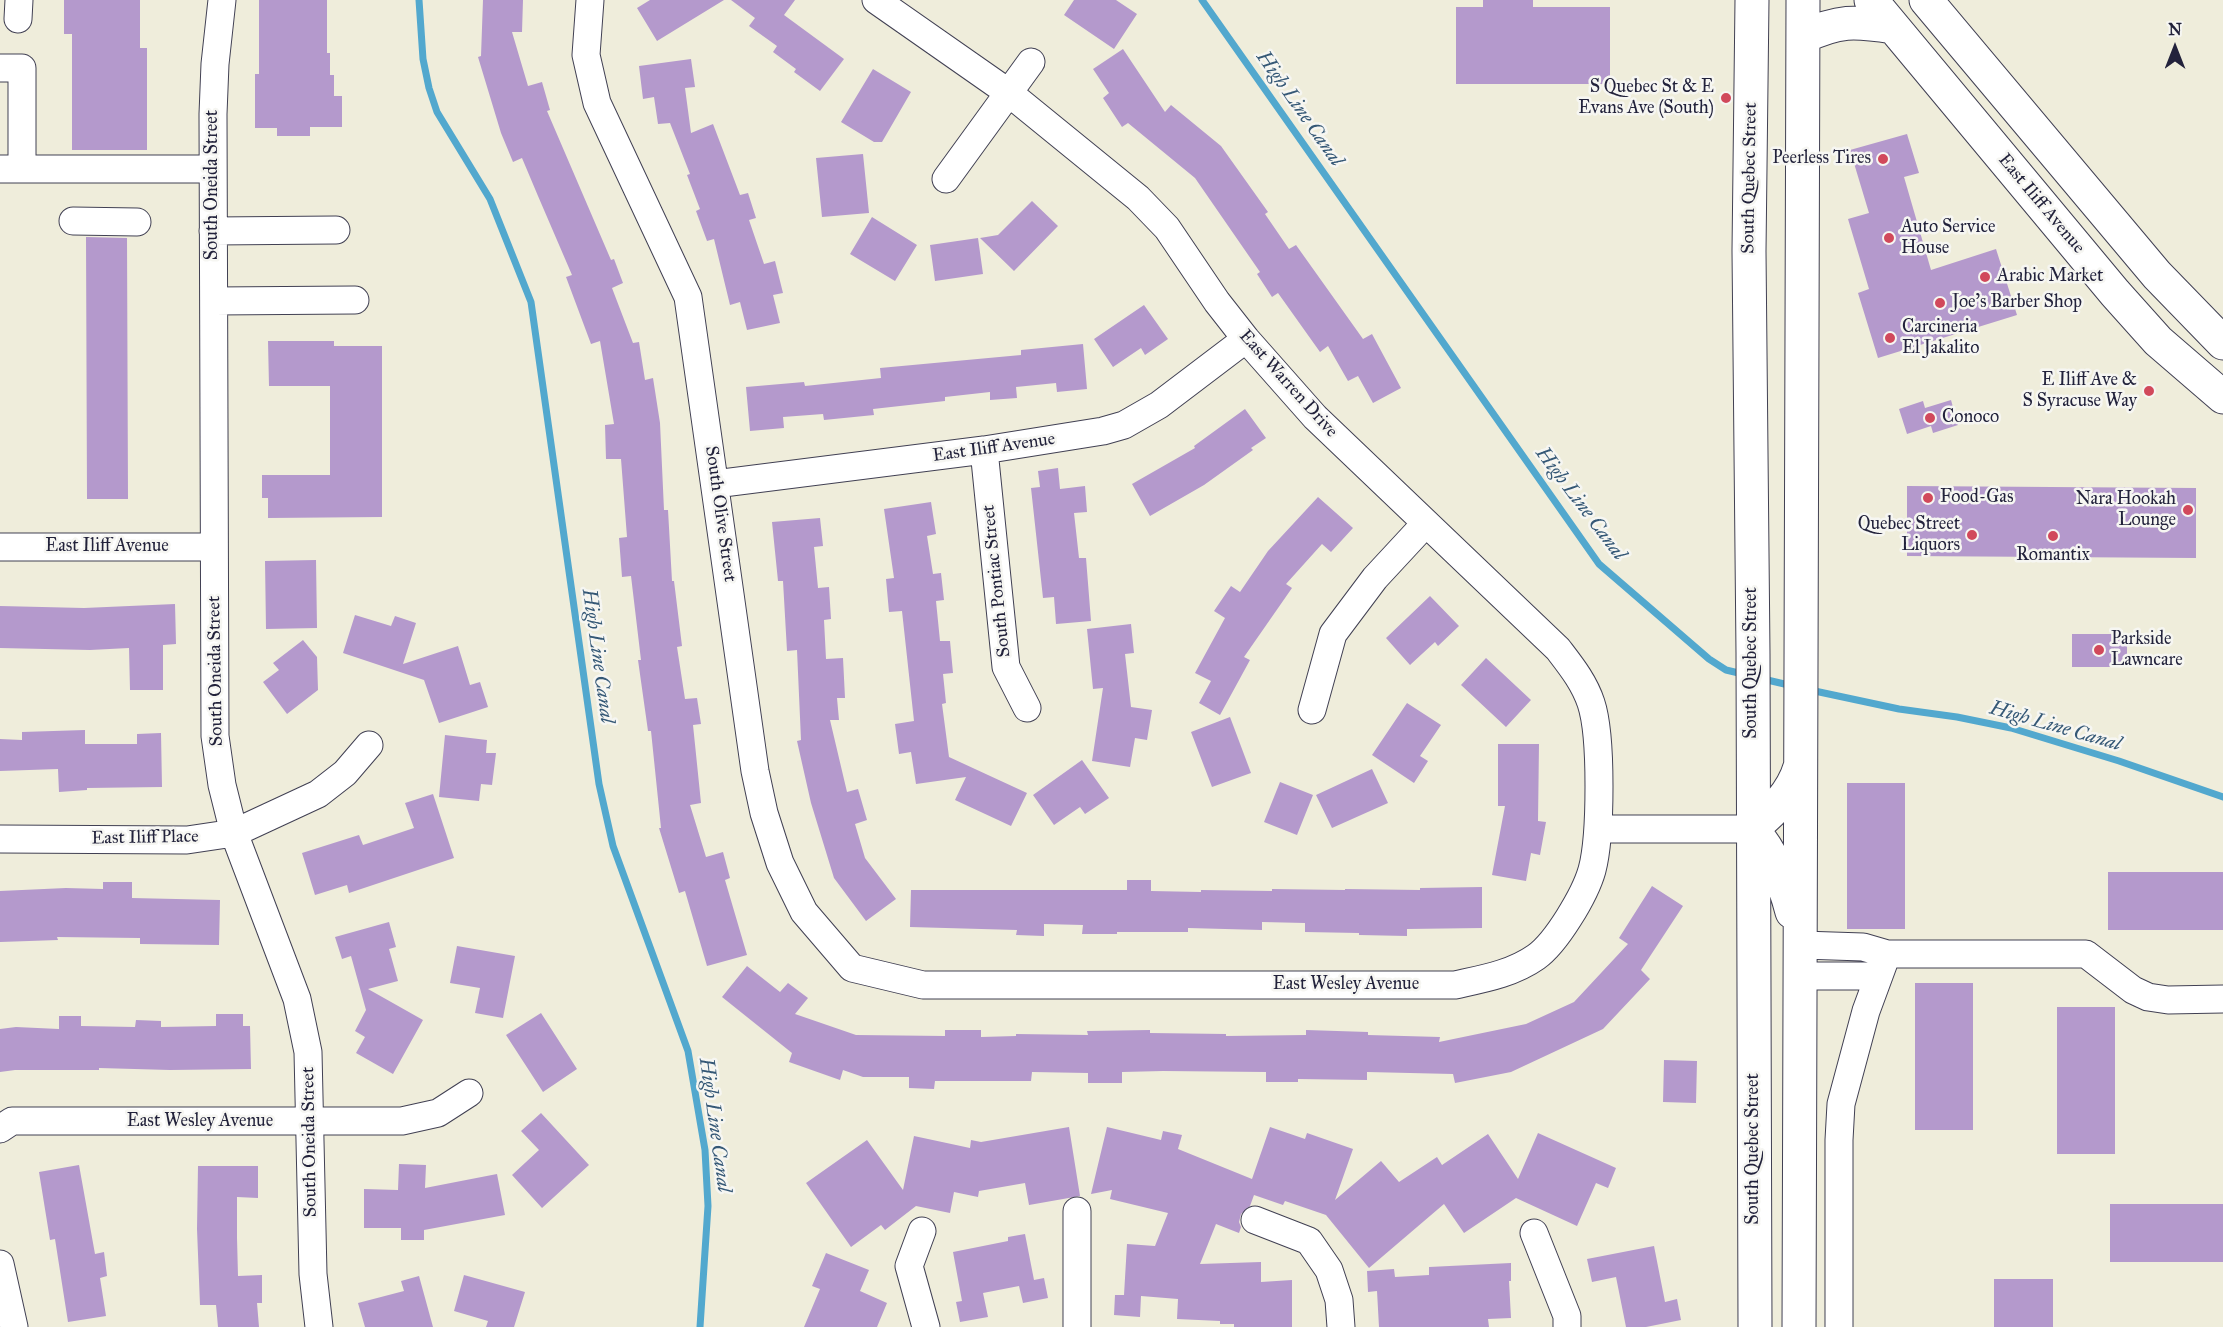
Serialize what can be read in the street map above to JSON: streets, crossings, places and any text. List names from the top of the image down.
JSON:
{
  "streets": {
    "main road": ["South Quebec Street", "East Iliff Avenue"],
    "street": [
      "South Oneida Street",
      "East Warren Drive",
      "South Olive Street",
      "South Pontiac Street",
      "East Iliff Place",
      "East Wesley Avenue"
    ]
  },
  "crossings": [
    ["South Oneida Street", "East Iliff Avenue"],
    ["South Oneida Street", "East Iliff Place"],
    ["South Oneida Street", "East Wesley Avenue"],
    ["East Iliff Avenue", "East Warren Drive"],
    ["East Iliff Avenue", "South Olive Street"],
    ["East Iliff Avenue", "South Pontiac Street"],
    ["East Warren Drive", "East Wesley Avenue"],
    ["South Olive Street", "East Wesley Avenue"]
  ],
  "water": ["High Line Canal"],
  "places": [
    "S Quebec St & E Evans Ave (South)",
    "Peerless Tires",
    "Auto Service House",
    "Arabic Market",
    "Joe's Barber Shop",
    "Carcineria El Jakalito",
    "E Iliff Ave & S Syracuse Way",
    "Conoco",
    "Food-Gas",
    "Nara Hookah Lounge",
    "Quebec Street Liquors",
    "Romantix",
    "Parkside Lawncare"
  ],
  "north": "top"
}
